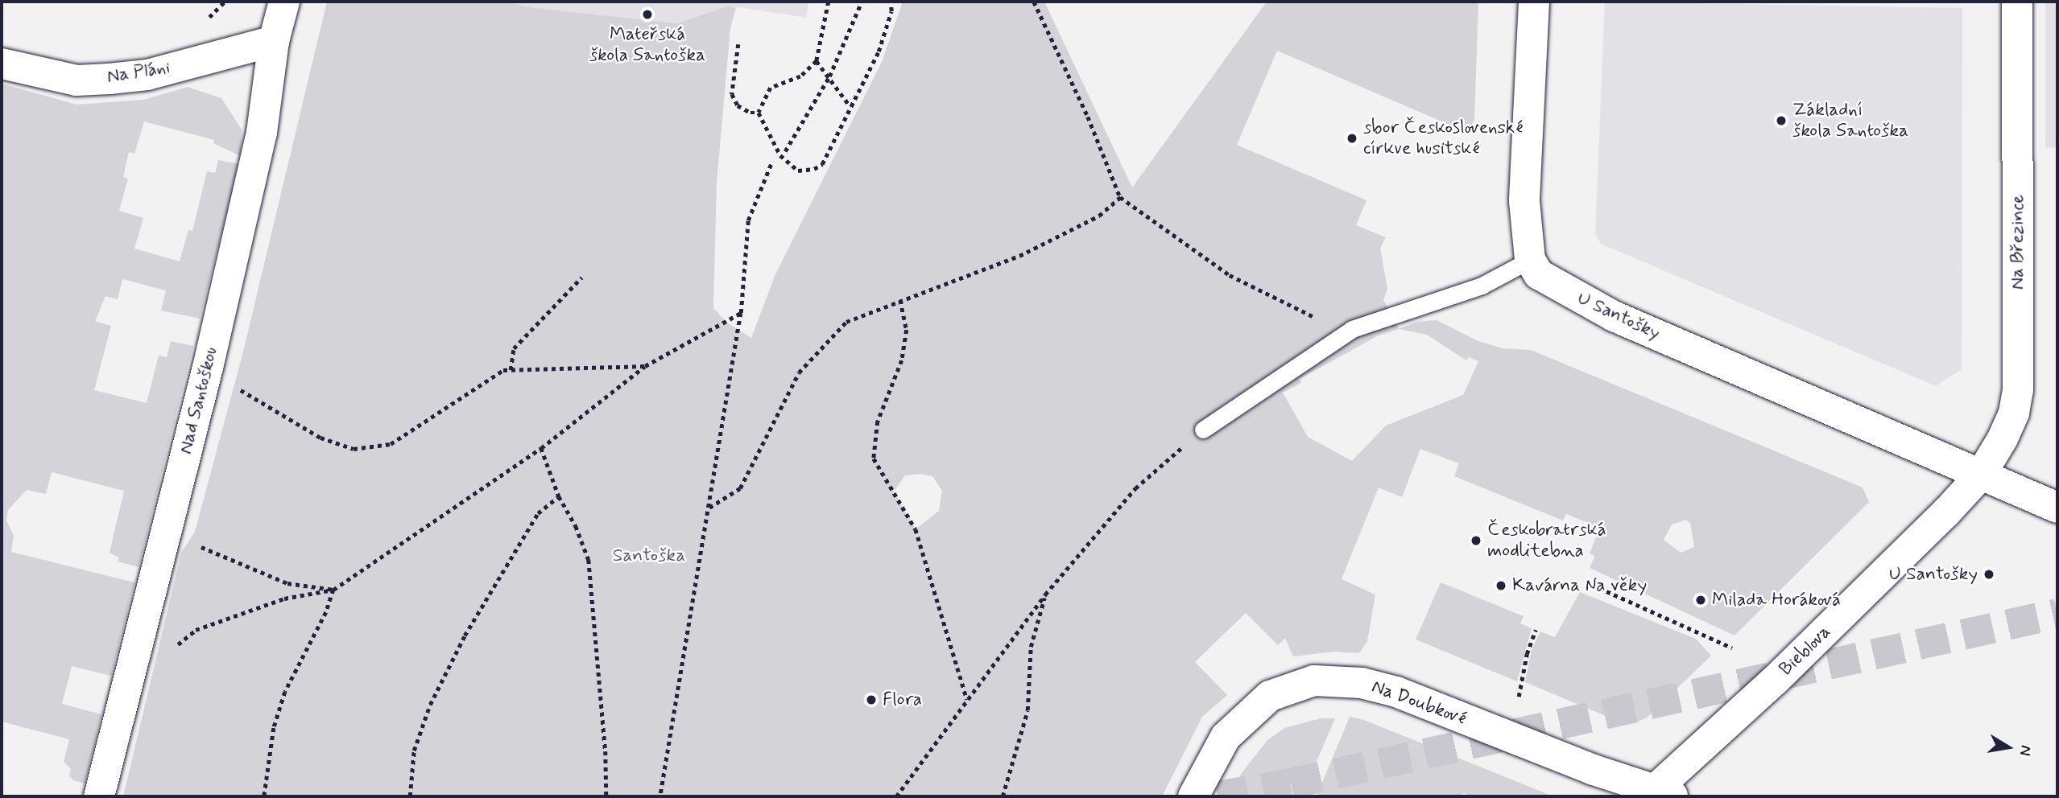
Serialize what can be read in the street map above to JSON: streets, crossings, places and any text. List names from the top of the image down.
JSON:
{
  "streets": {
    "street": [
      "Na Pláni",
      "Na Březince",
      "U Santošky",
      "Nad Santoškou",
      "Bieblova",
      "Na Doubkové"
    ]
  },
  "crossings": [
    ["Na Pláni", "Nad Santoškou"],
    ["Na Březince", "U Santošky"],
    ["Na Březince", "Bieblova"],
    ["U Santošky", "Bieblova"],
    ["Bieblova", "Na Doubkové"]
  ],
  "parks": ["Santoška"],
  "places": [
    "Mateřská škola Santoška",
    "Základní škola Santoška",
    "sbor Československé církve husitské",
    "Českobratrská modlitebna",
    "U Santošky",
    "Kavárna Na věky",
    "Milada Horáková",
    "Flora"
  ],
  "north": "right"
}
